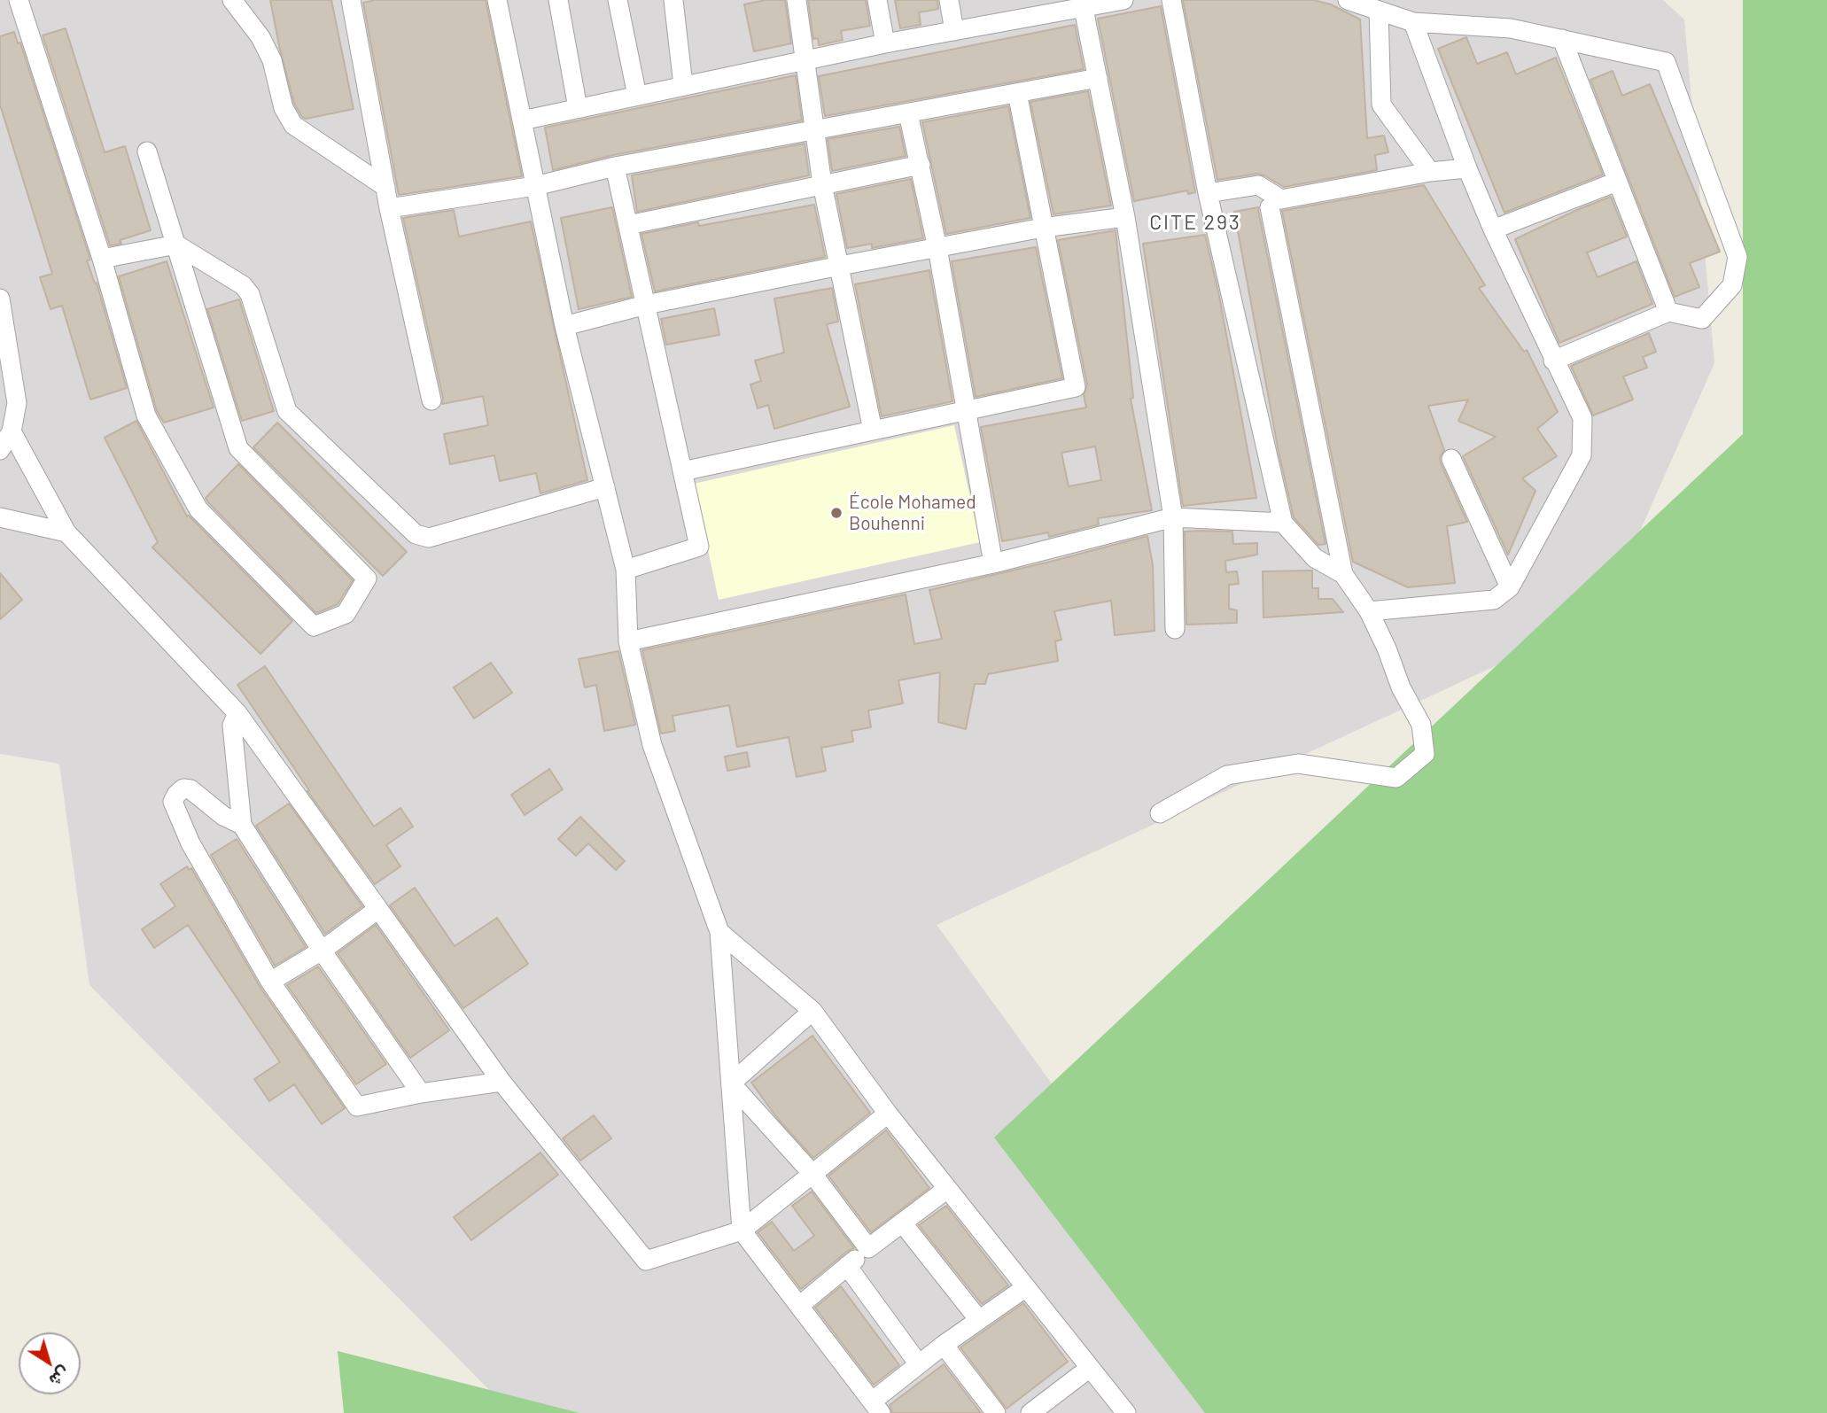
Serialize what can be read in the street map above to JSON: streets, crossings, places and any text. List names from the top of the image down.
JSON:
{
  "districts": ["CITE 293"],
  "places": ["École Mohamed Bouhenni"],
  "north": "bottom right"
}
